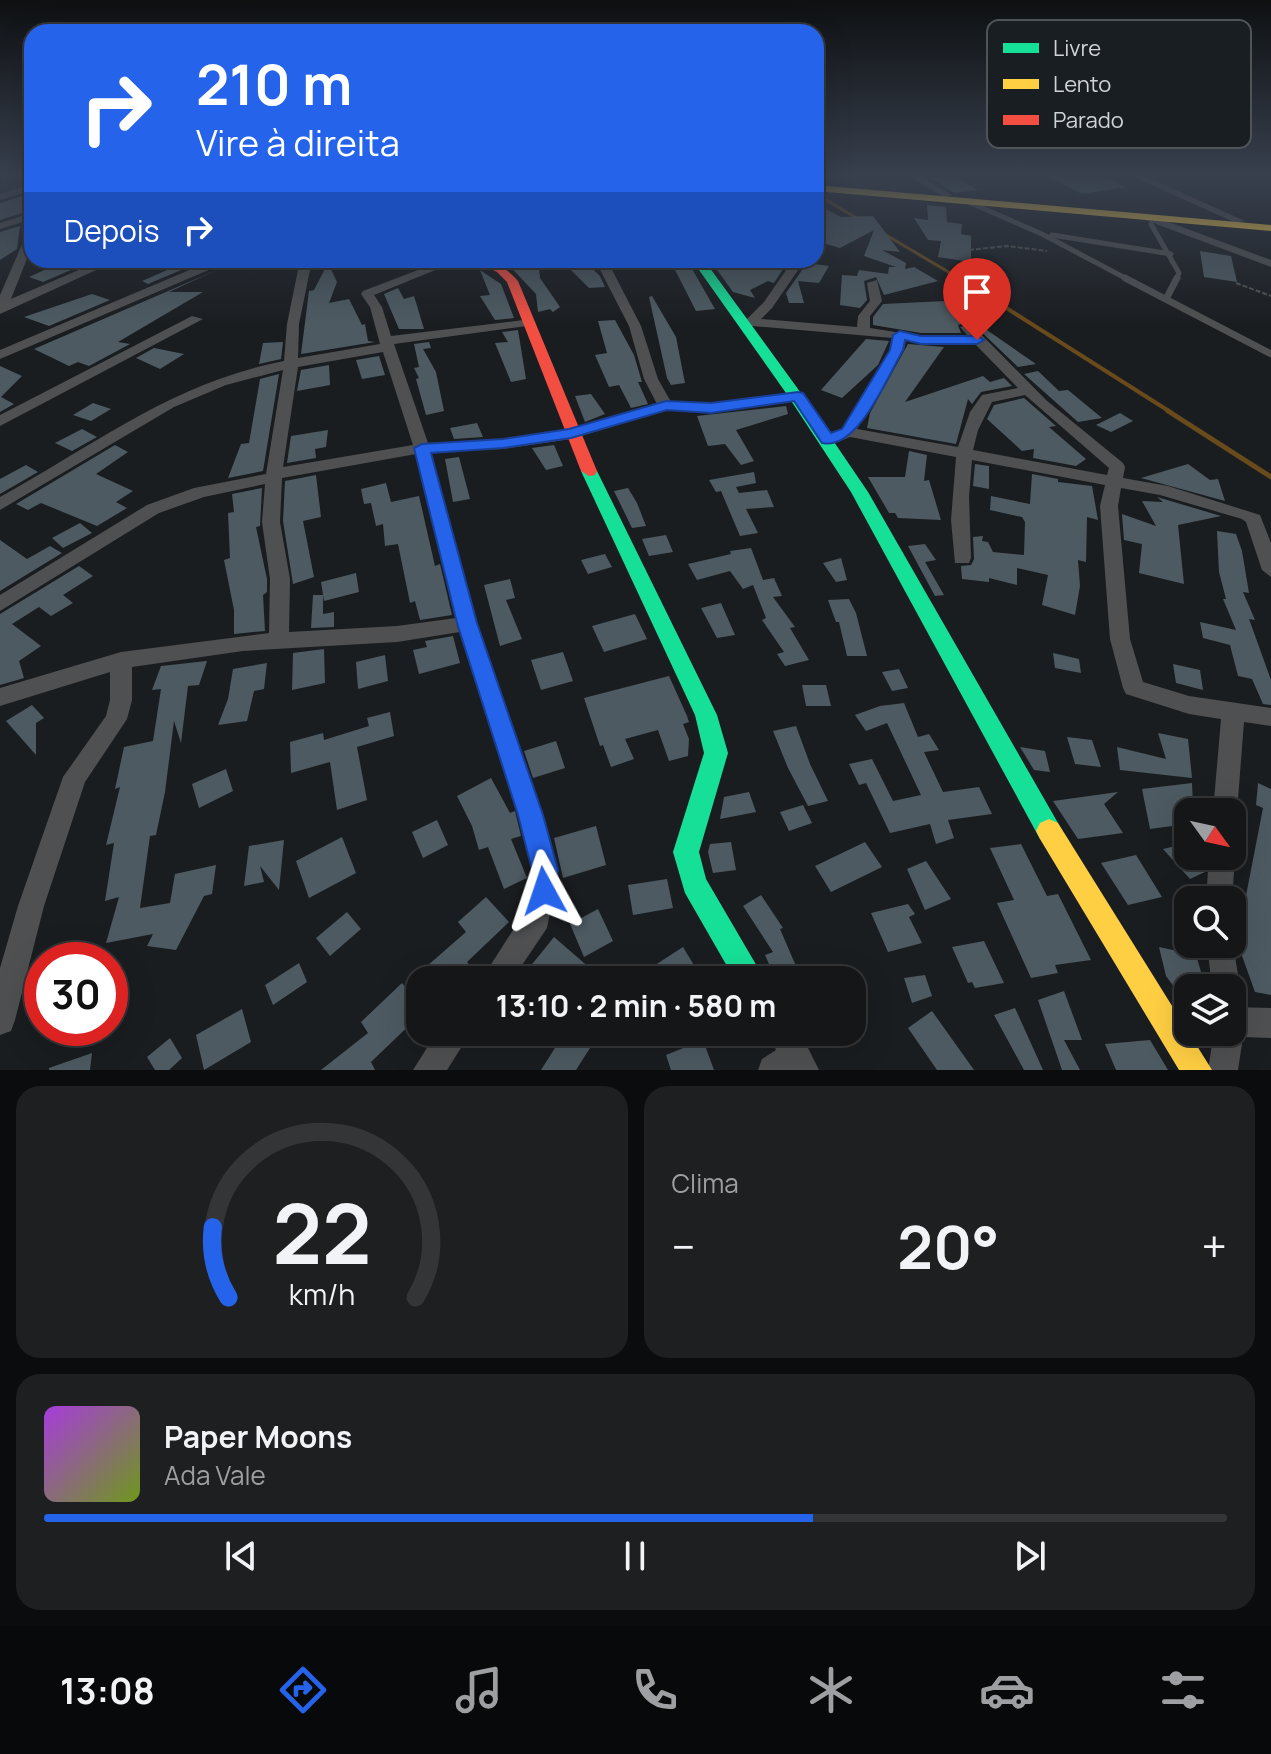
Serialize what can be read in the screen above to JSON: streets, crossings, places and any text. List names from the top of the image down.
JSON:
{
  "legend": ["Livre", "Lento", "Parado"],
  "north": "bottom right",
  "page": {
    "turn": ["210 m", "Vire à direita"],
    "then": "Depois",
    "limit": "30",
    "trip": "13:10 · 2 min · 580 m",
    "tile": "Clima",
    "heat": ["−", "20°", "+"],
    "song": ["Paper Moons", "Ada Vale"],
    "tabs": "13:08",
    "gauge": ["22", "km/h"]
  }
}
